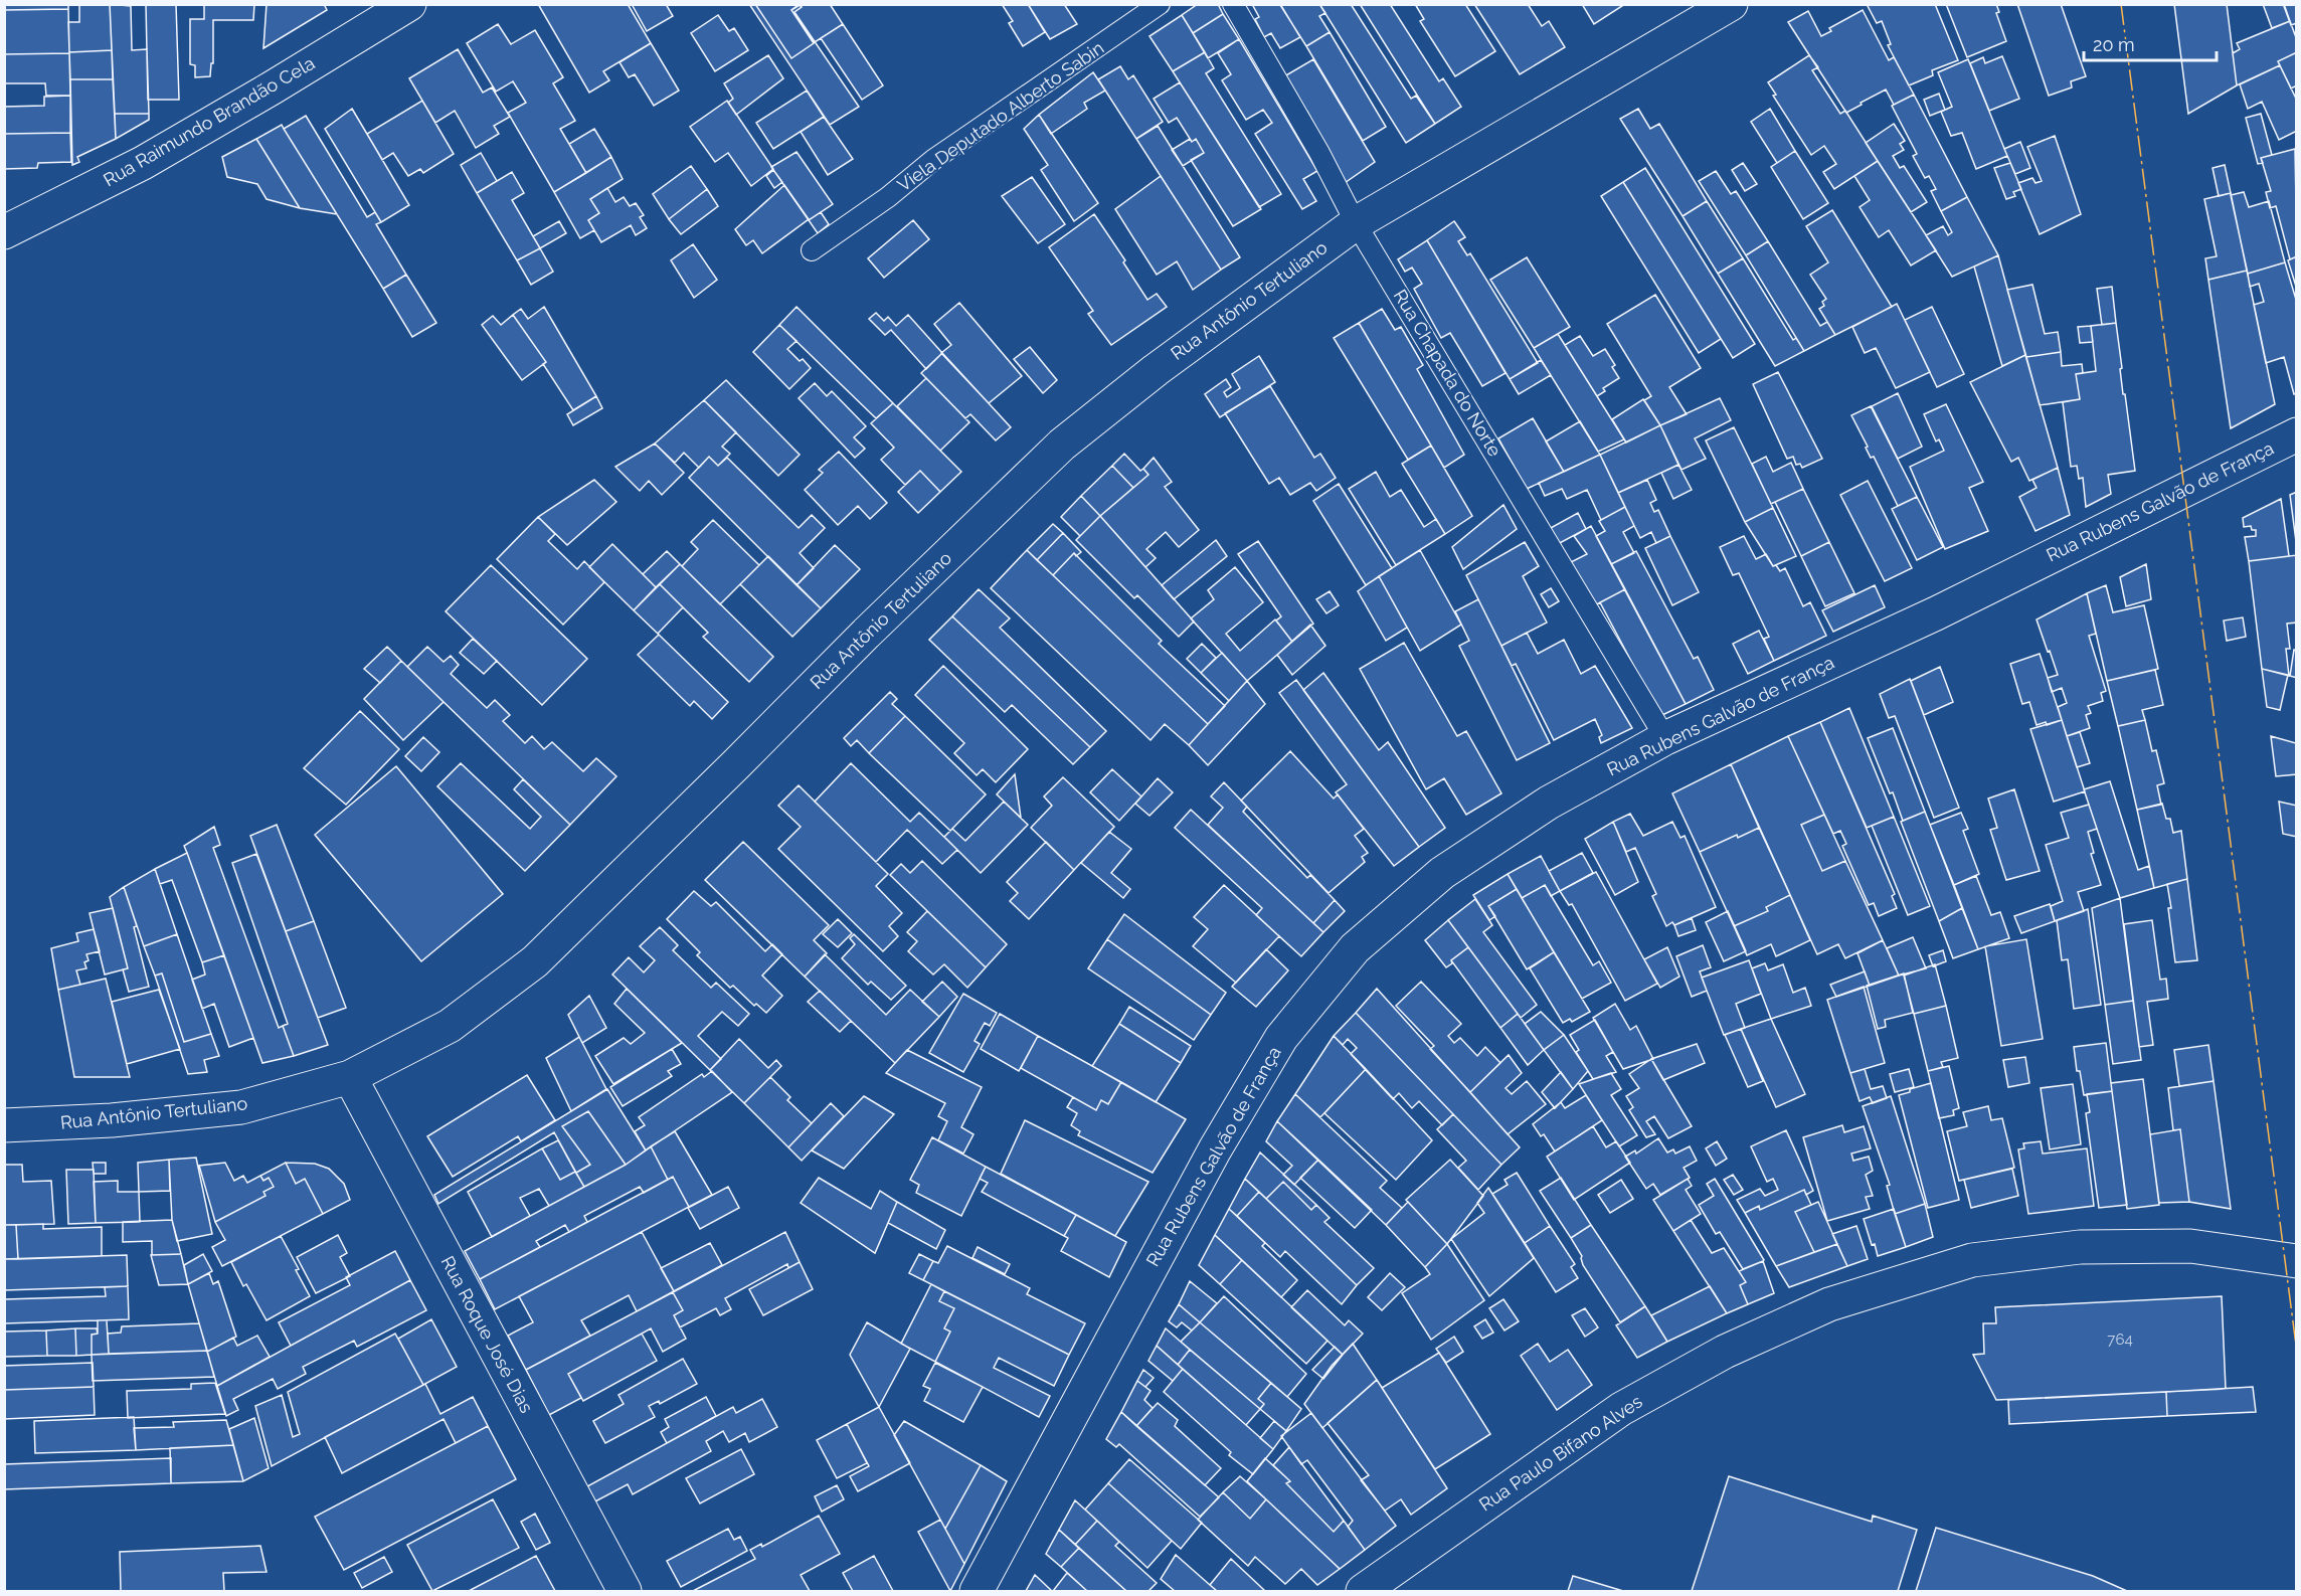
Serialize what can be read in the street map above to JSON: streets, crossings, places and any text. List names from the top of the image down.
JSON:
{
  "streets": {
    "street": [
      "Rua Raimundo Brandão Cela",
      "Rua Antônio Tertuliano",
      "Rua Rubens Galvão de França",
      "Rua Roque José Dias",
      "Rua Paulo Bifano Alves"
    ],
    "lane": ["Viela Deputado Alberto Sabin", "Rua Chapada do Norte"]
  },
  "crossings": [
    ["Rua Antônio Tertuliano", "Rua Chapada do Norte"],
    ["Rua Antônio Tertuliano", "Rua Roque José Dias"],
    ["Rua Chapada do Norte", "Rua Rubens Galvão de França"]
  ],
  "house_numbers": ["764"],
  "scale_bar": "20 m"
}
